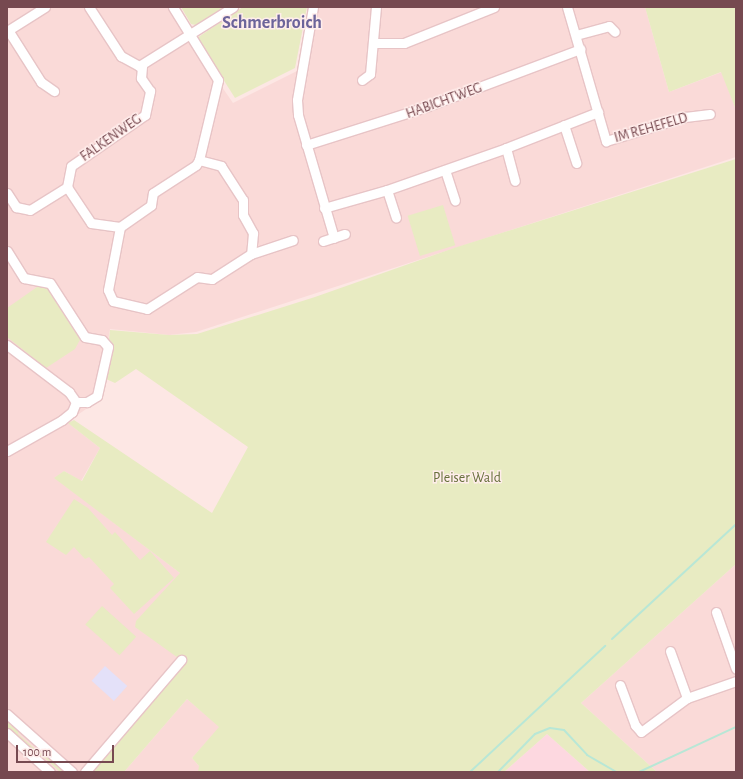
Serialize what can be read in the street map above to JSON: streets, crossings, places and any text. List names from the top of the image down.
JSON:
{
  "streets": {
    "street": ["HABICHTWEG", "IM REHEFELD", "FALKENWEG"]
  },
  "crossings": [
    ["HABICHTWEG", "IM REHEFELD"]
  ],
  "districts": ["Schmerbroich"],
  "parks": ["Pleiser Wald"],
  "scale_bar": "100 m"
}
